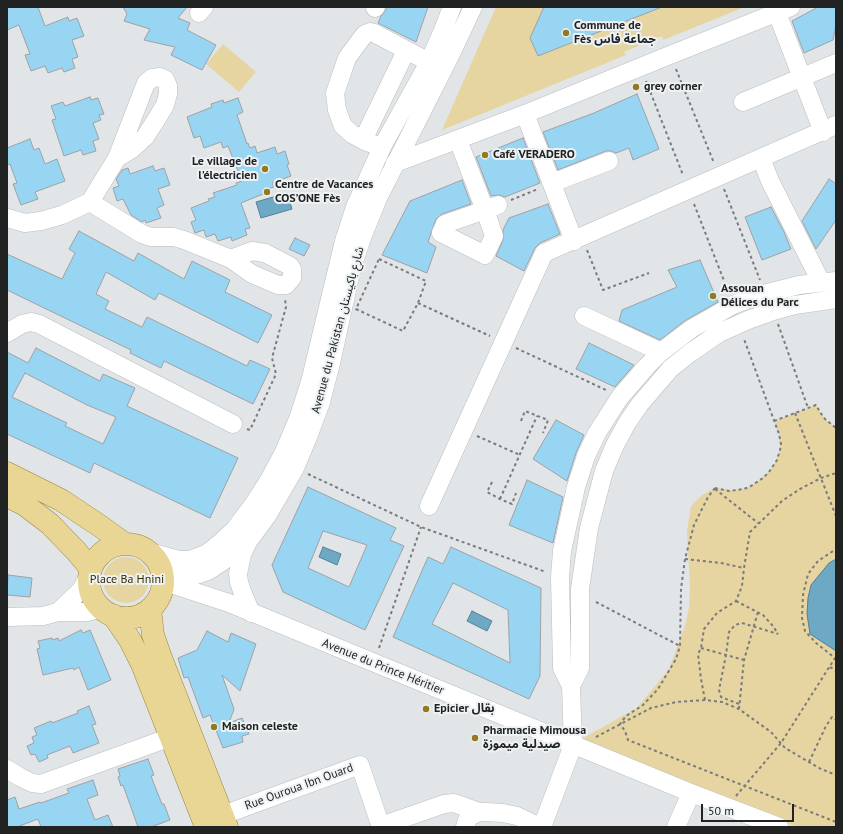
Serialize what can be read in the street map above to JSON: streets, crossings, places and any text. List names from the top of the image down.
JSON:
{
  "streets": {
    "street": ["Avenue du Pakistan شارع باكيستان", "Avenue du Prince Héritier", "Rue Ouroua Ibn Ouard"]
  },
  "crossings": [
    ["Avenue du Pakistan شارع باكيستان", "Avenue du Prince Héritier"]
  ],
  "parks": ["Place Ba Hnini"],
  "places": [
    "Commune de Fès جماعة فاس",
    "grey corner",
    "Café VERADERO",
    "Le village de l'électricien",
    "Centre de Vacances COS’ONE Fès",
    "Assouan Délices du Parc",
    "Epicier بقال",
    "Maison celeste",
    "Pharmacie Mimousa صيدلية ميموزة"
  ],
  "scale_bar": "50 m"
}
